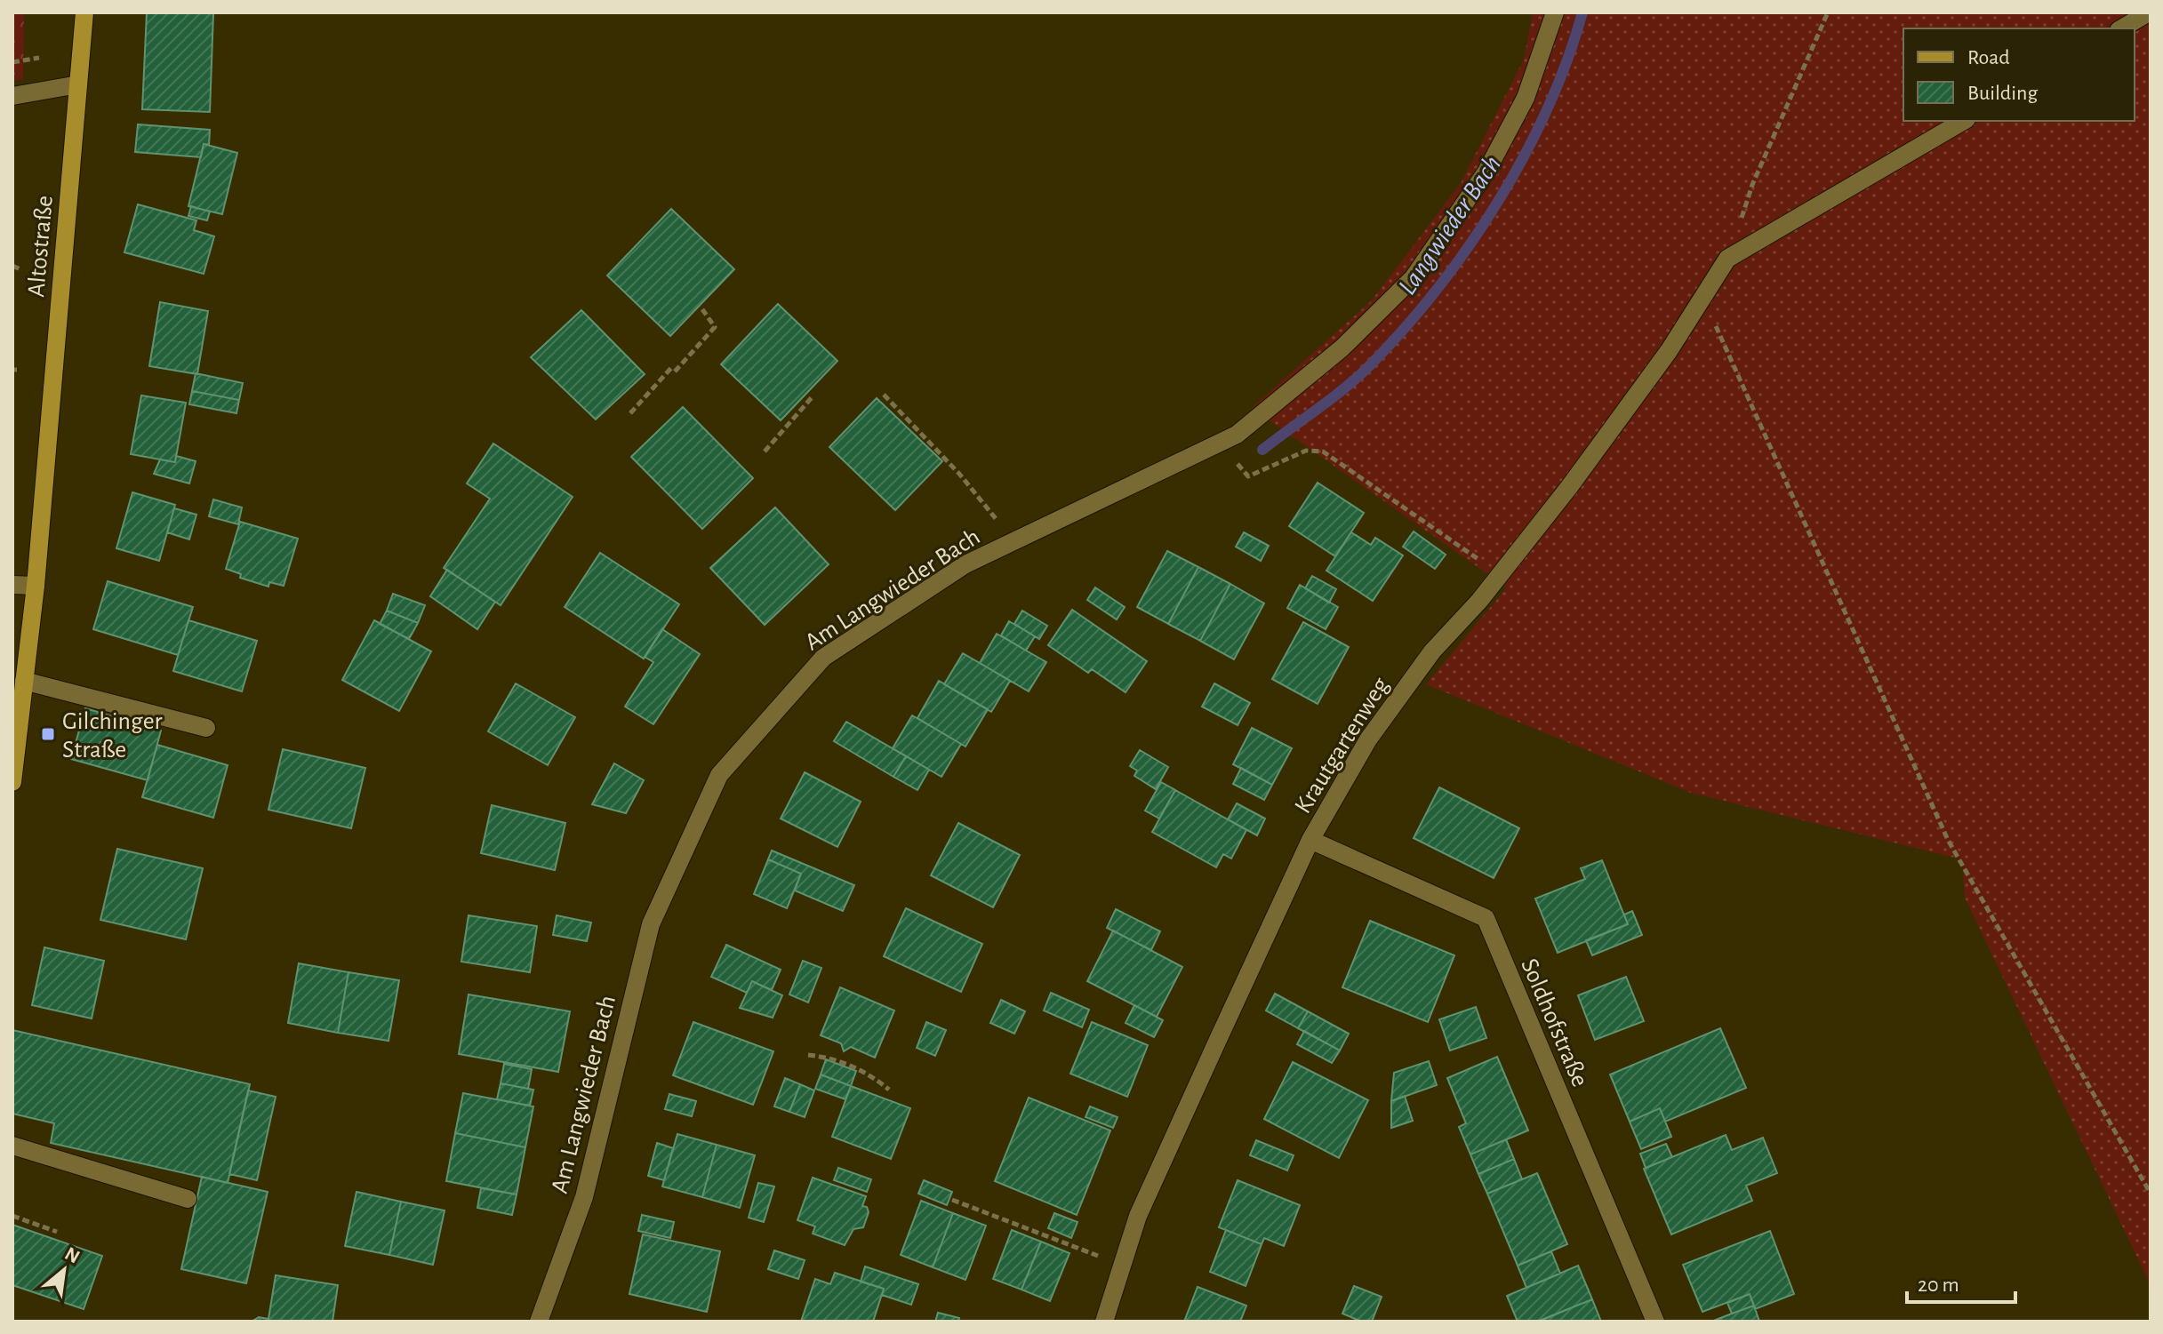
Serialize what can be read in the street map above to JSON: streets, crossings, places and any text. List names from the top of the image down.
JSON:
{
  "streets": {
    "main road": ["Altostraße"],
    "street": ["Am Langwieder Bach", "Krautgartenweg", "Soldhofstraße"]
  },
  "crossings": [
    ["Krautgartenweg", "Soldhofstraße"]
  ],
  "water": ["Langwieder Bach"],
  "places": {
    "transit": ["Gilchinger Straße"]
  },
  "legend": ["Road", "Building"],
  "scale_bar": "20 m",
  "north": "top right"
}
